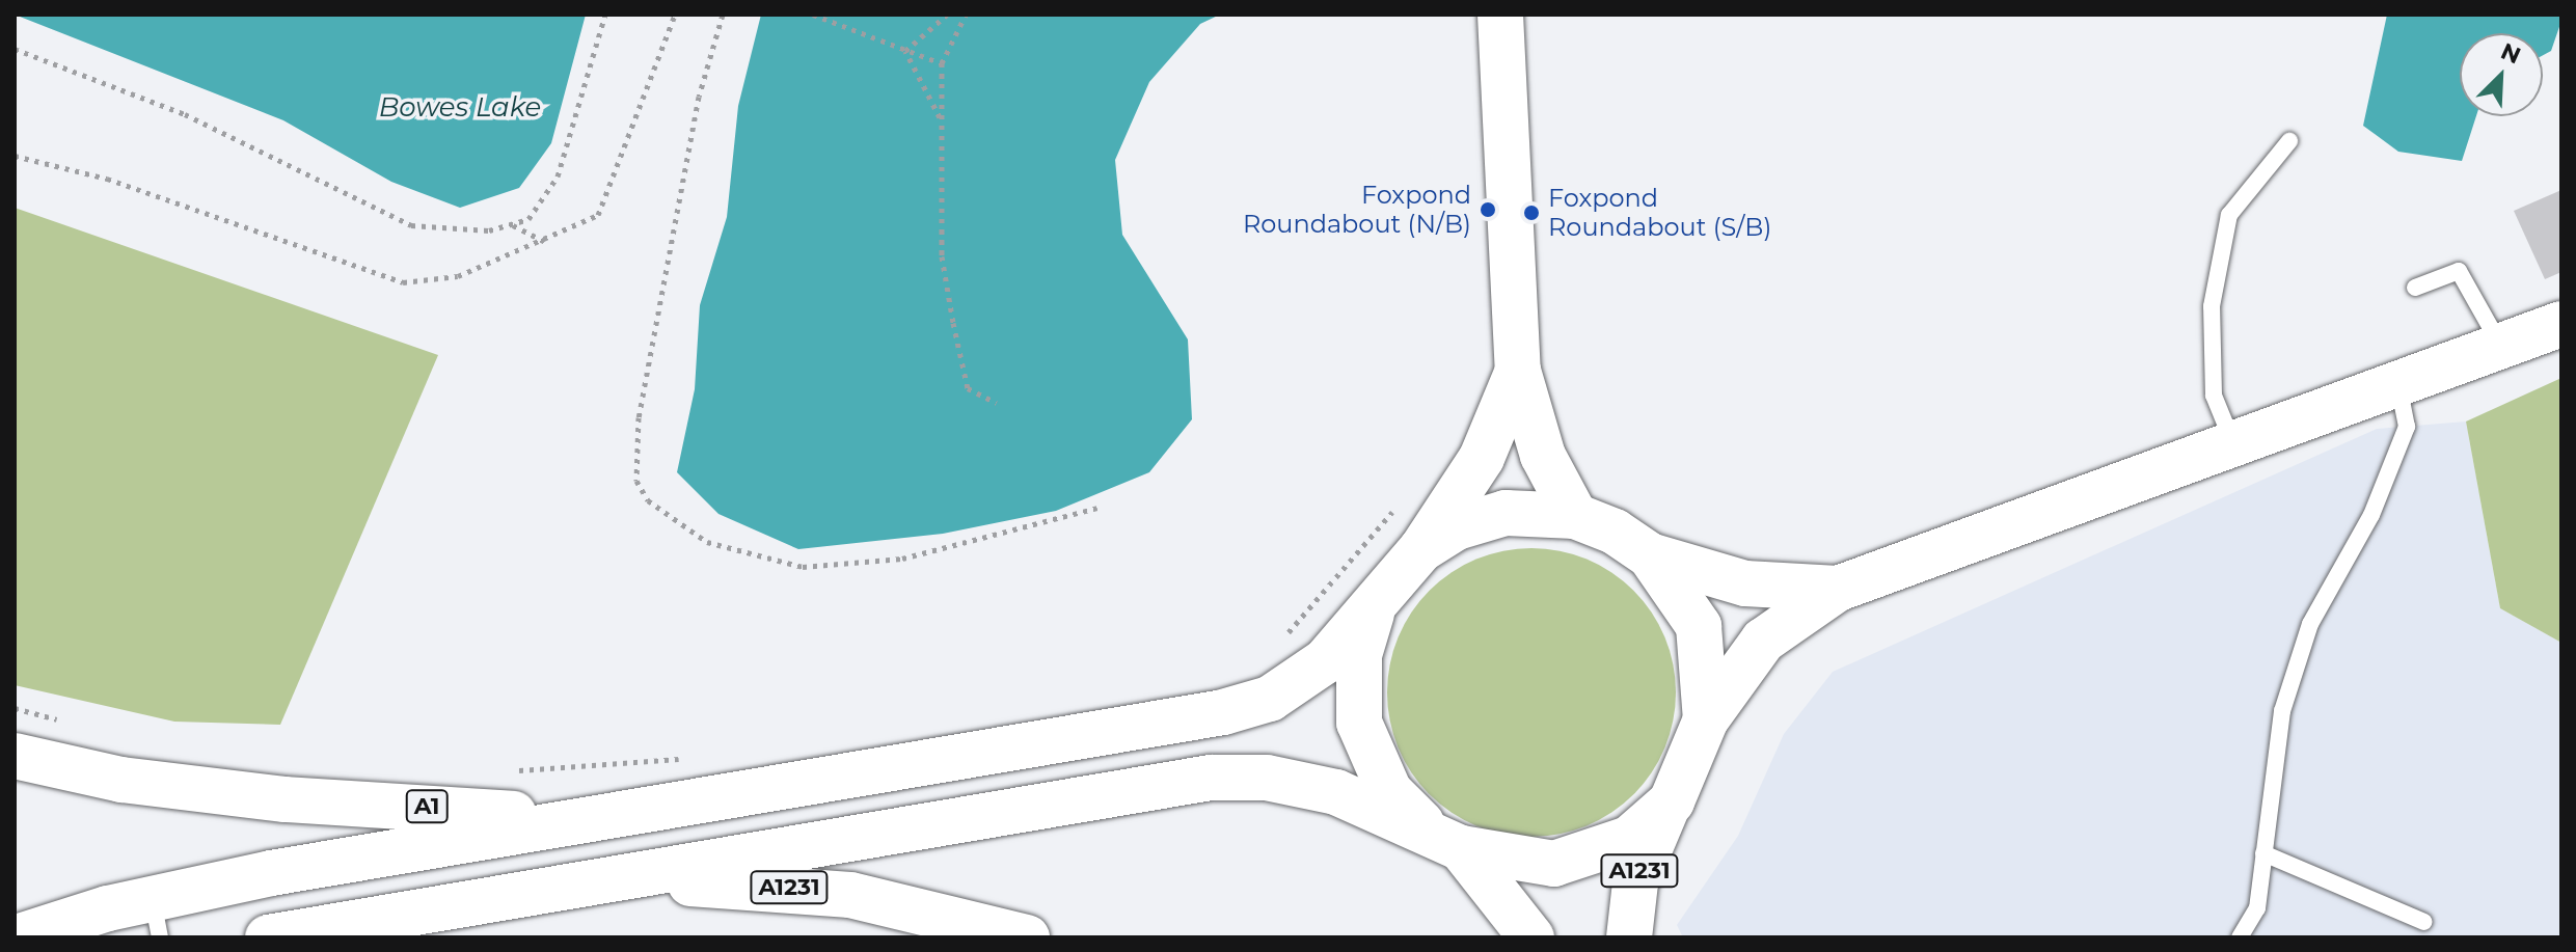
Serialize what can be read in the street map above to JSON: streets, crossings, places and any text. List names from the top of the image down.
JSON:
{
  "streets": {
    "main road": ["A1", "A1231"]
  },
  "water": ["Bowes Lake"],
  "places": ["Foxpond Roundabout (N/B)", "Foxpond Roundabout (S/B)"],
  "north": "top right"
}
